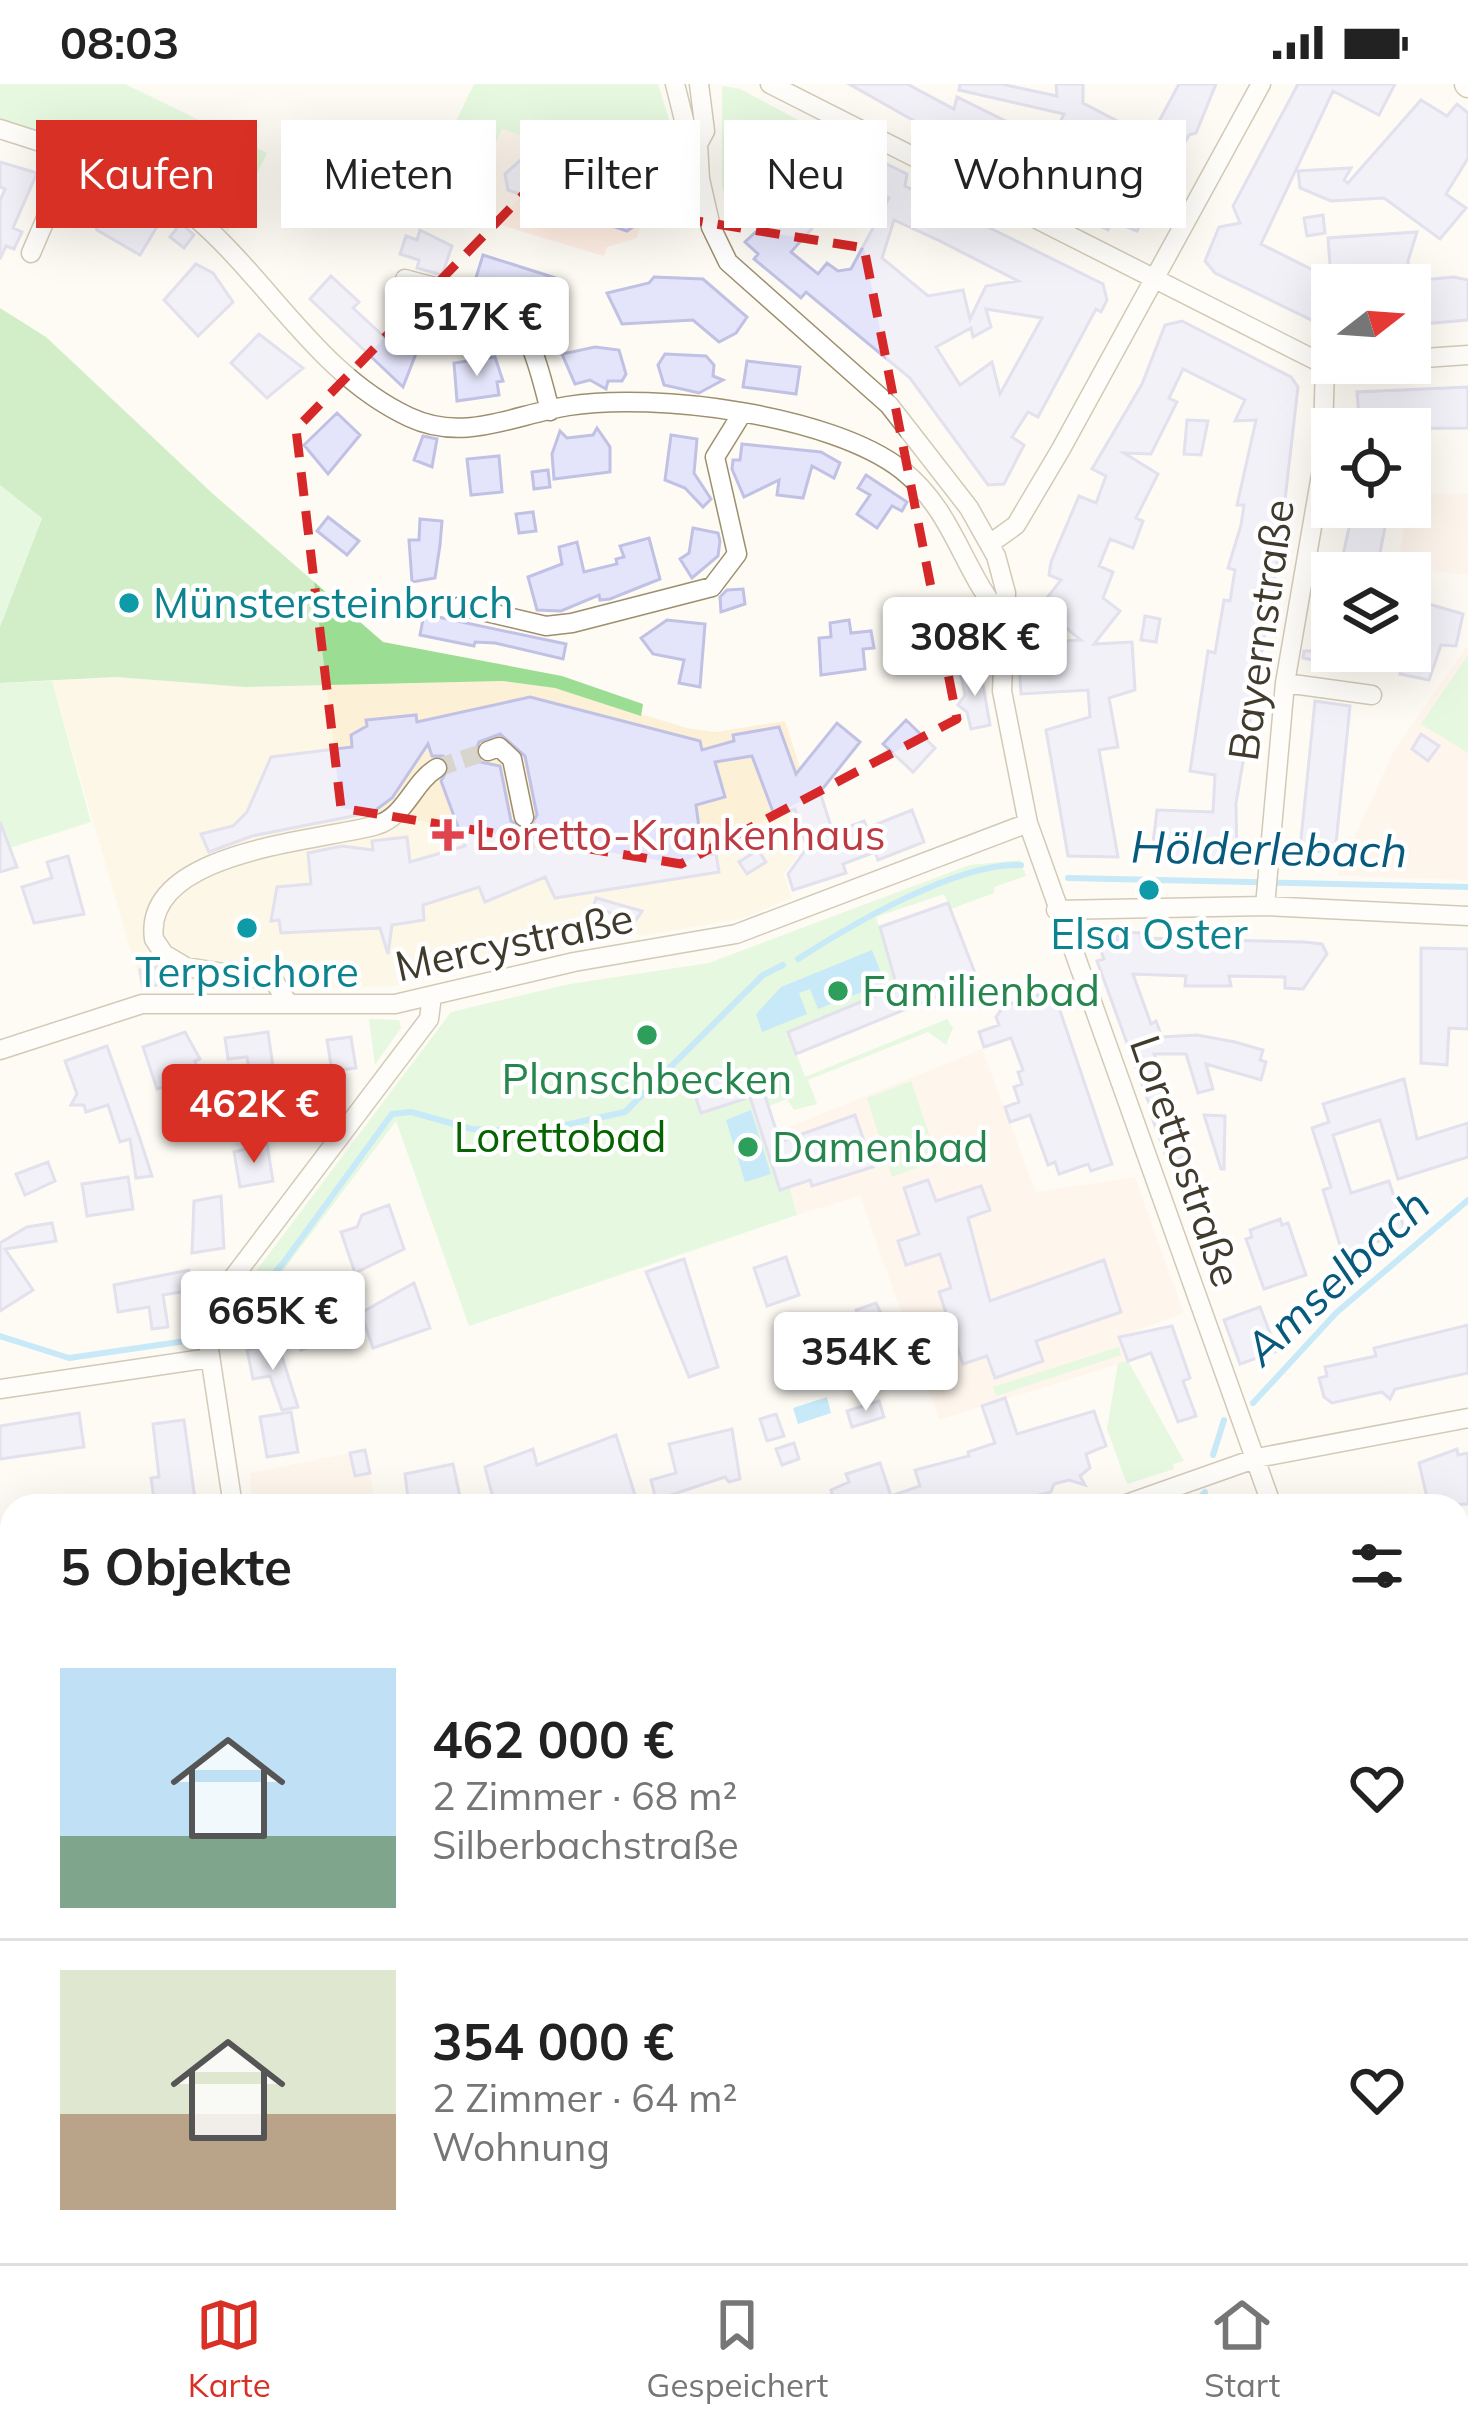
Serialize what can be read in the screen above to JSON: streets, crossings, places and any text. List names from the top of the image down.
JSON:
{
  "streets": {
    "street": ["Bayernstraße", "Mercystraße", "Lorettostraße"]
  },
  "crossings": [
    ["Mercystraße", "Lorettostraße"]
  ],
  "water": ["Hölderlebach", "Amselbach"],
  "parks": ["Lorettobad"],
  "places": {
    "other": [
      "Münstersteinbruch",
      "Elsa Oster",
      "Terpsichore",
      "Familienbad",
      "Planschbecken",
      "Damenbad"
    ],
    "health": ["Loretto-Krankenhaus"]
  },
  "north": "right",
  "page": {
    "status": "08:03",
    "chip": [
      "Kaufen",
      "Mieten",
      "Filter",
      "Neu",
      "Wohnung"
    ],
    "price": [
      "517K €",
      "308K €",
      "462K €",
      "665K €",
      "354K €"
    ],
    "heading": "5 Objekte",
    "list": [
      {
        "name": "462 000 €",
        "note": "2 Zimmer · 68 m² · Silberbachstraße"
      },
      {
        "name": "354 000 €",
        "note": "2 Zimmer · 64 m² · Wohnung"
      }
    ],
    "tabs": ["Karte", "Gespeichert", "Start"]
  }
}
